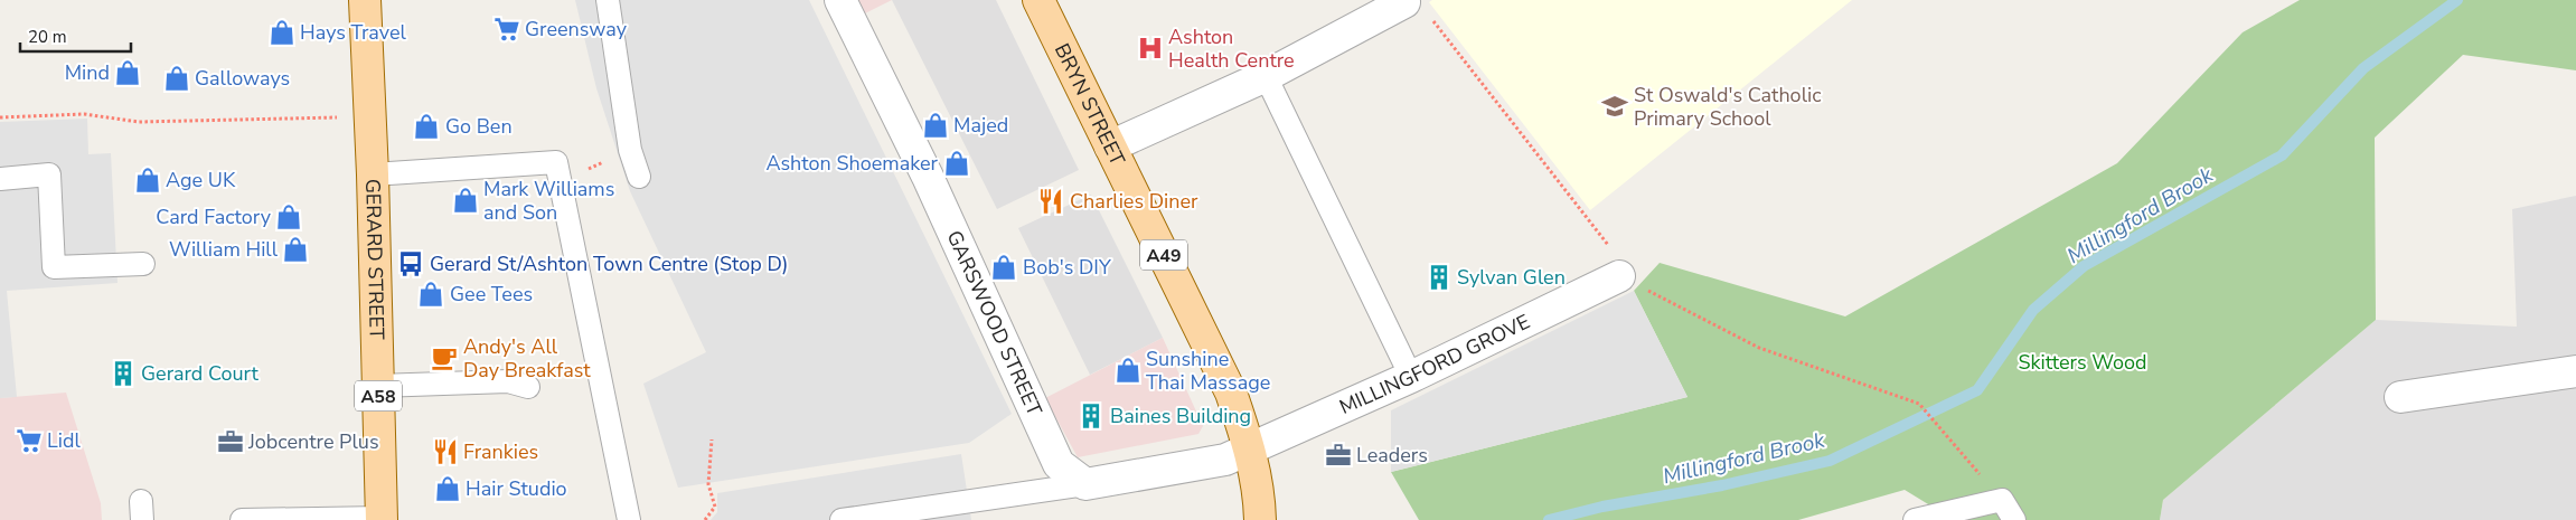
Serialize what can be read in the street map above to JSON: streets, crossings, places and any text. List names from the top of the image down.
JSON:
{
  "streets": {
    "main road": [
      "BRYN STREET",
      "A49",
      "GERARD STREET",
      "A58"
    ],
    "street": ["GARSWOOD STREET", "MILLINGFORD GROVE"]
  },
  "crossings": [
    ["BRYN STREET", "MILLINGFORD GROVE"]
  ],
  "water": ["Millingford Brook"],
  "parks": ["Skitters Wood"],
  "places": {
    "supermarket": ["Greensway", "Lidl"],
    "shop": [
      "Hays Travel",
      "Mind",
      "Galloways",
      "Majed",
      "Go Ben",
      "Ashton Shoemaker",
      "Age UK",
      "Mark Williams and Son",
      "Card Factory",
      "William Hill",
      "Bob's DIY",
      "Gee Tees",
      "Sunshine Thai Massage",
      "Hair Studio"
    ],
    "hospital": ["Ashton Health Centre"],
    "school or university": ["St Oswald's Catholic Primary School"],
    "restaurant": ["Charlies Diner", "Frankies"],
    "bus stop": ["Gerard St/Ashton Town Centre (Stop D)"],
    "building": ["Sylvan Glen", "Gerard Court", "Baines Building"],
    "cafe": ["Andy's All Day Breakfast"],
    "office": ["Jobcentre Plus", "Leaders"]
  },
  "scale_bar": "20 m"
}
